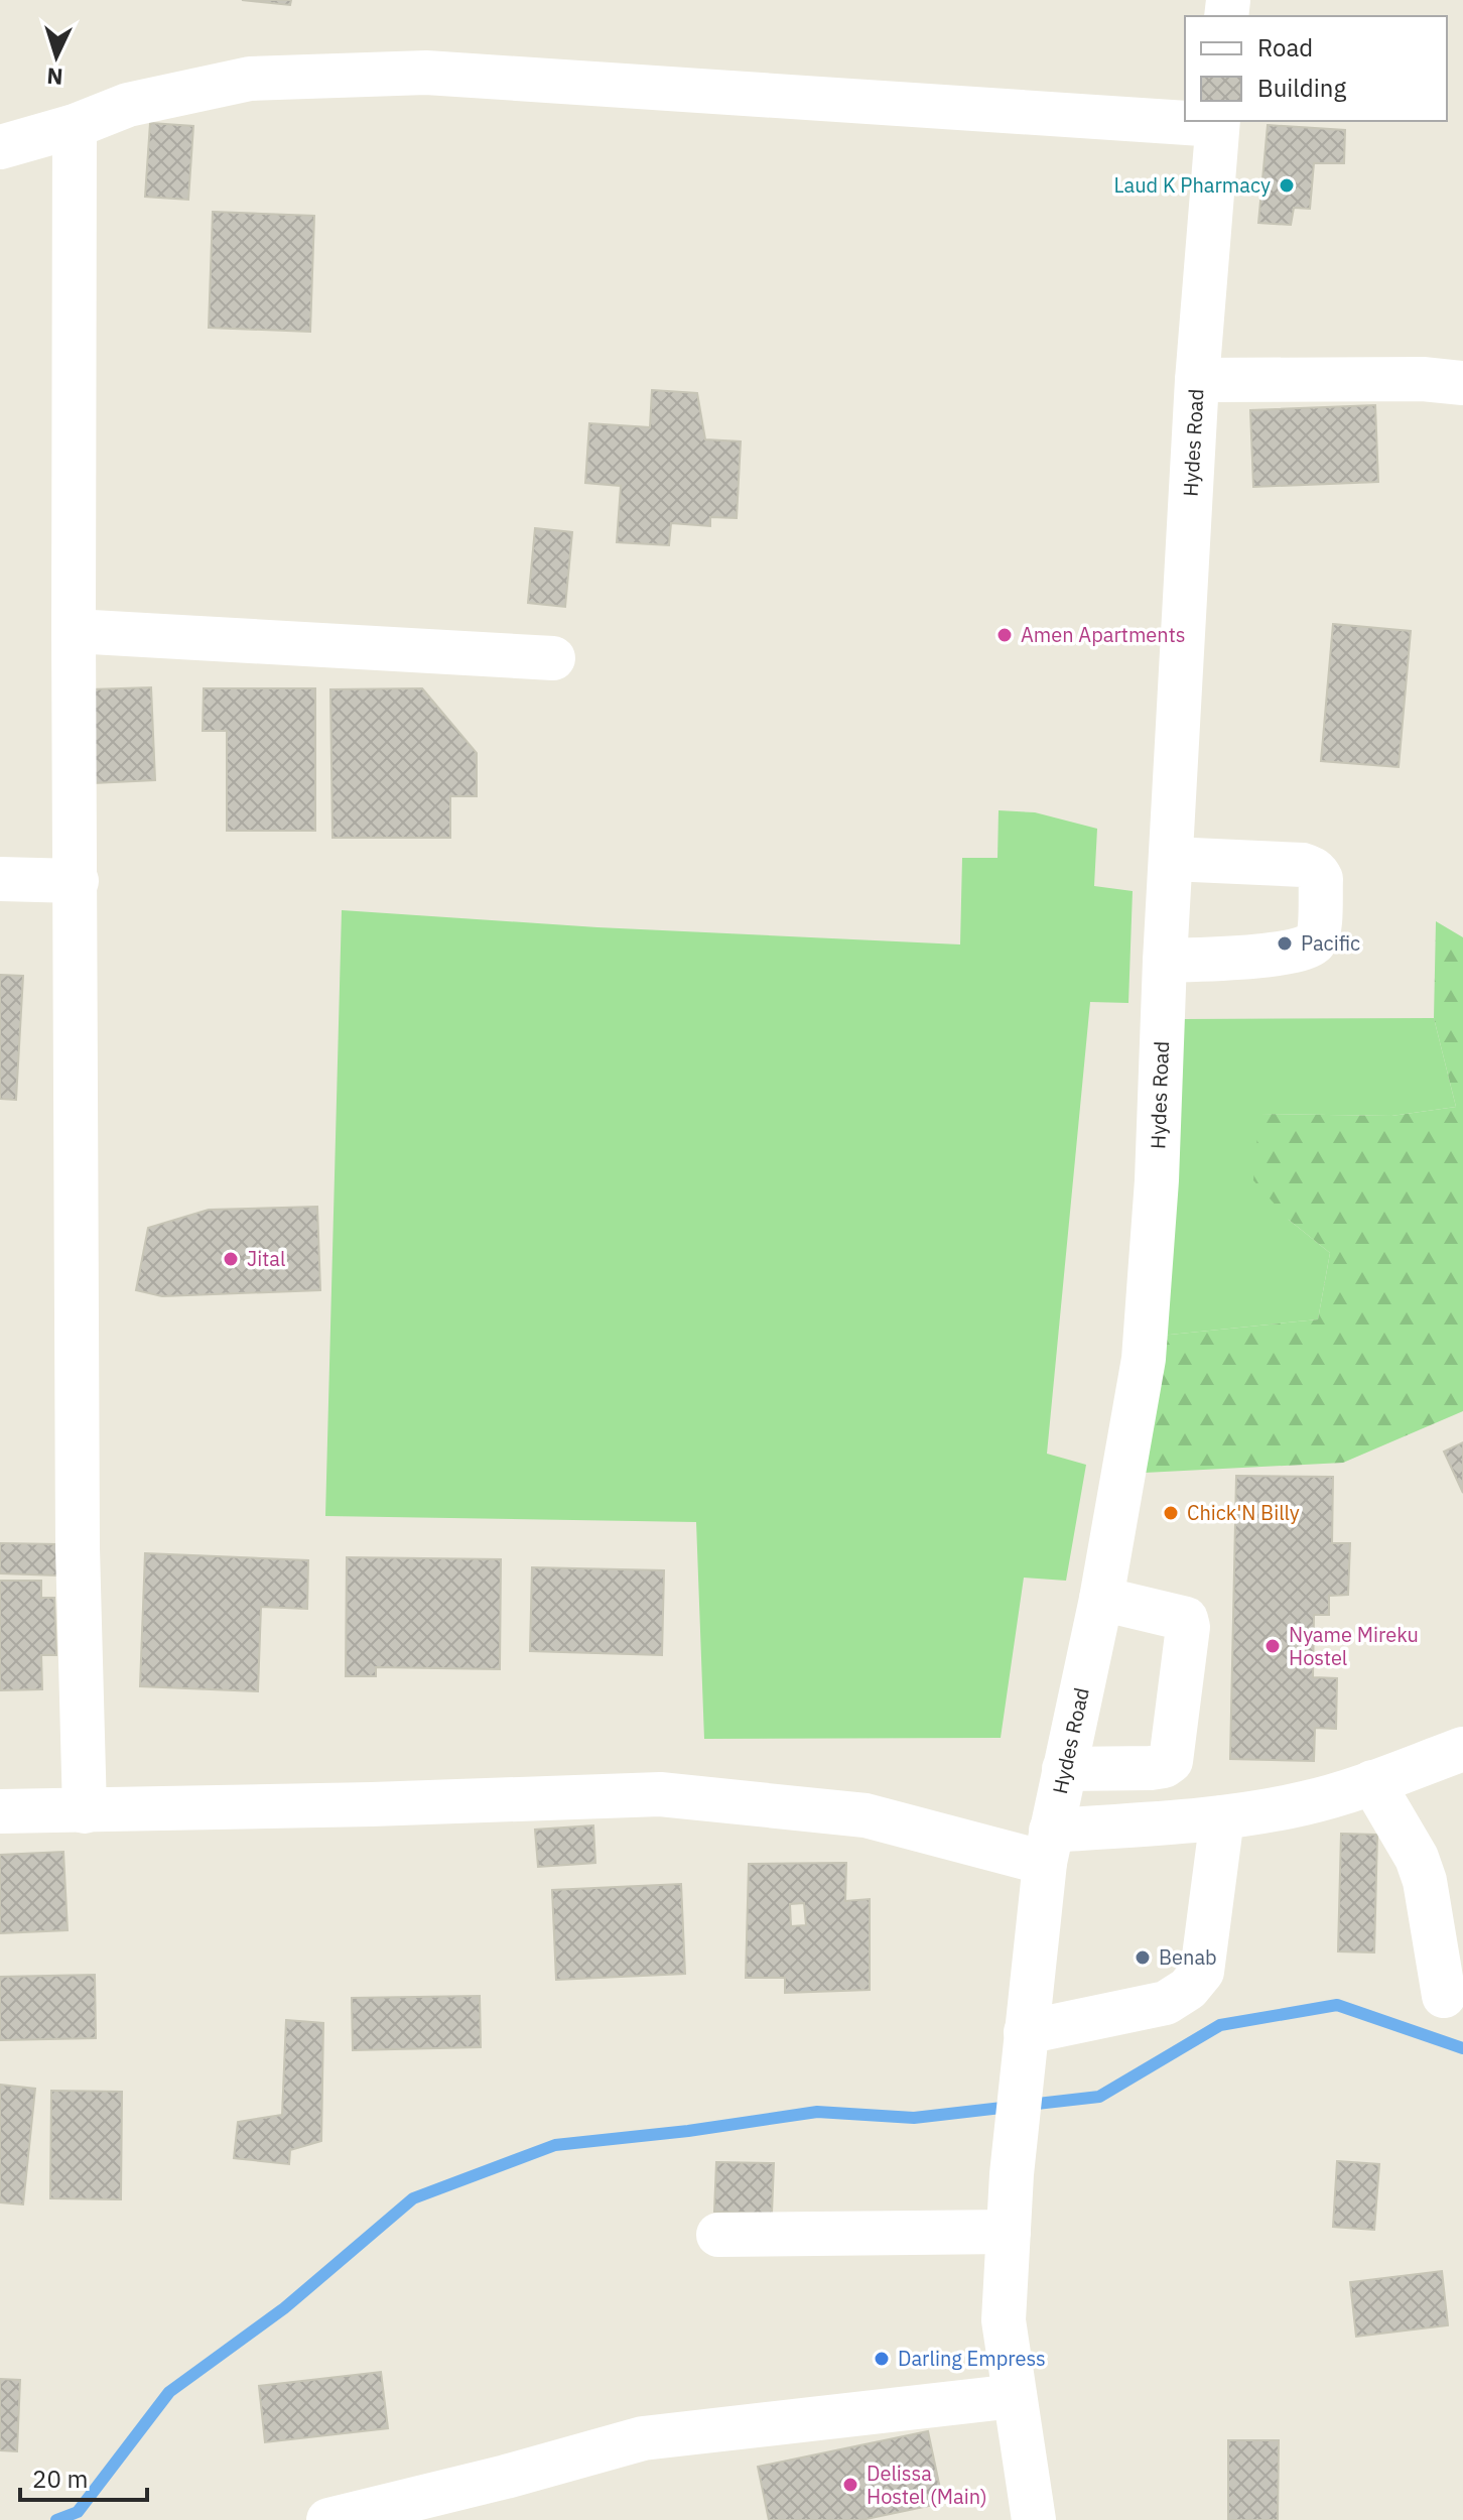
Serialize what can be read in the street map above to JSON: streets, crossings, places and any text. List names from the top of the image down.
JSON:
{
  "streets": {
    "street": ["Hydes Road"]
  },
  "places": [
    "Laud K Pharmacy",
    "Amen Apartments",
    "Pacific",
    "Jital",
    "Chick'N Billy",
    "Nyame Mireku Hostel",
    "Benab",
    "Darling Empress",
    "Delissa Hostel (Main)"
  ],
  "legend": ["Road", "Building"],
  "scale_bar": "20 m",
  "north": "bottom"
}
